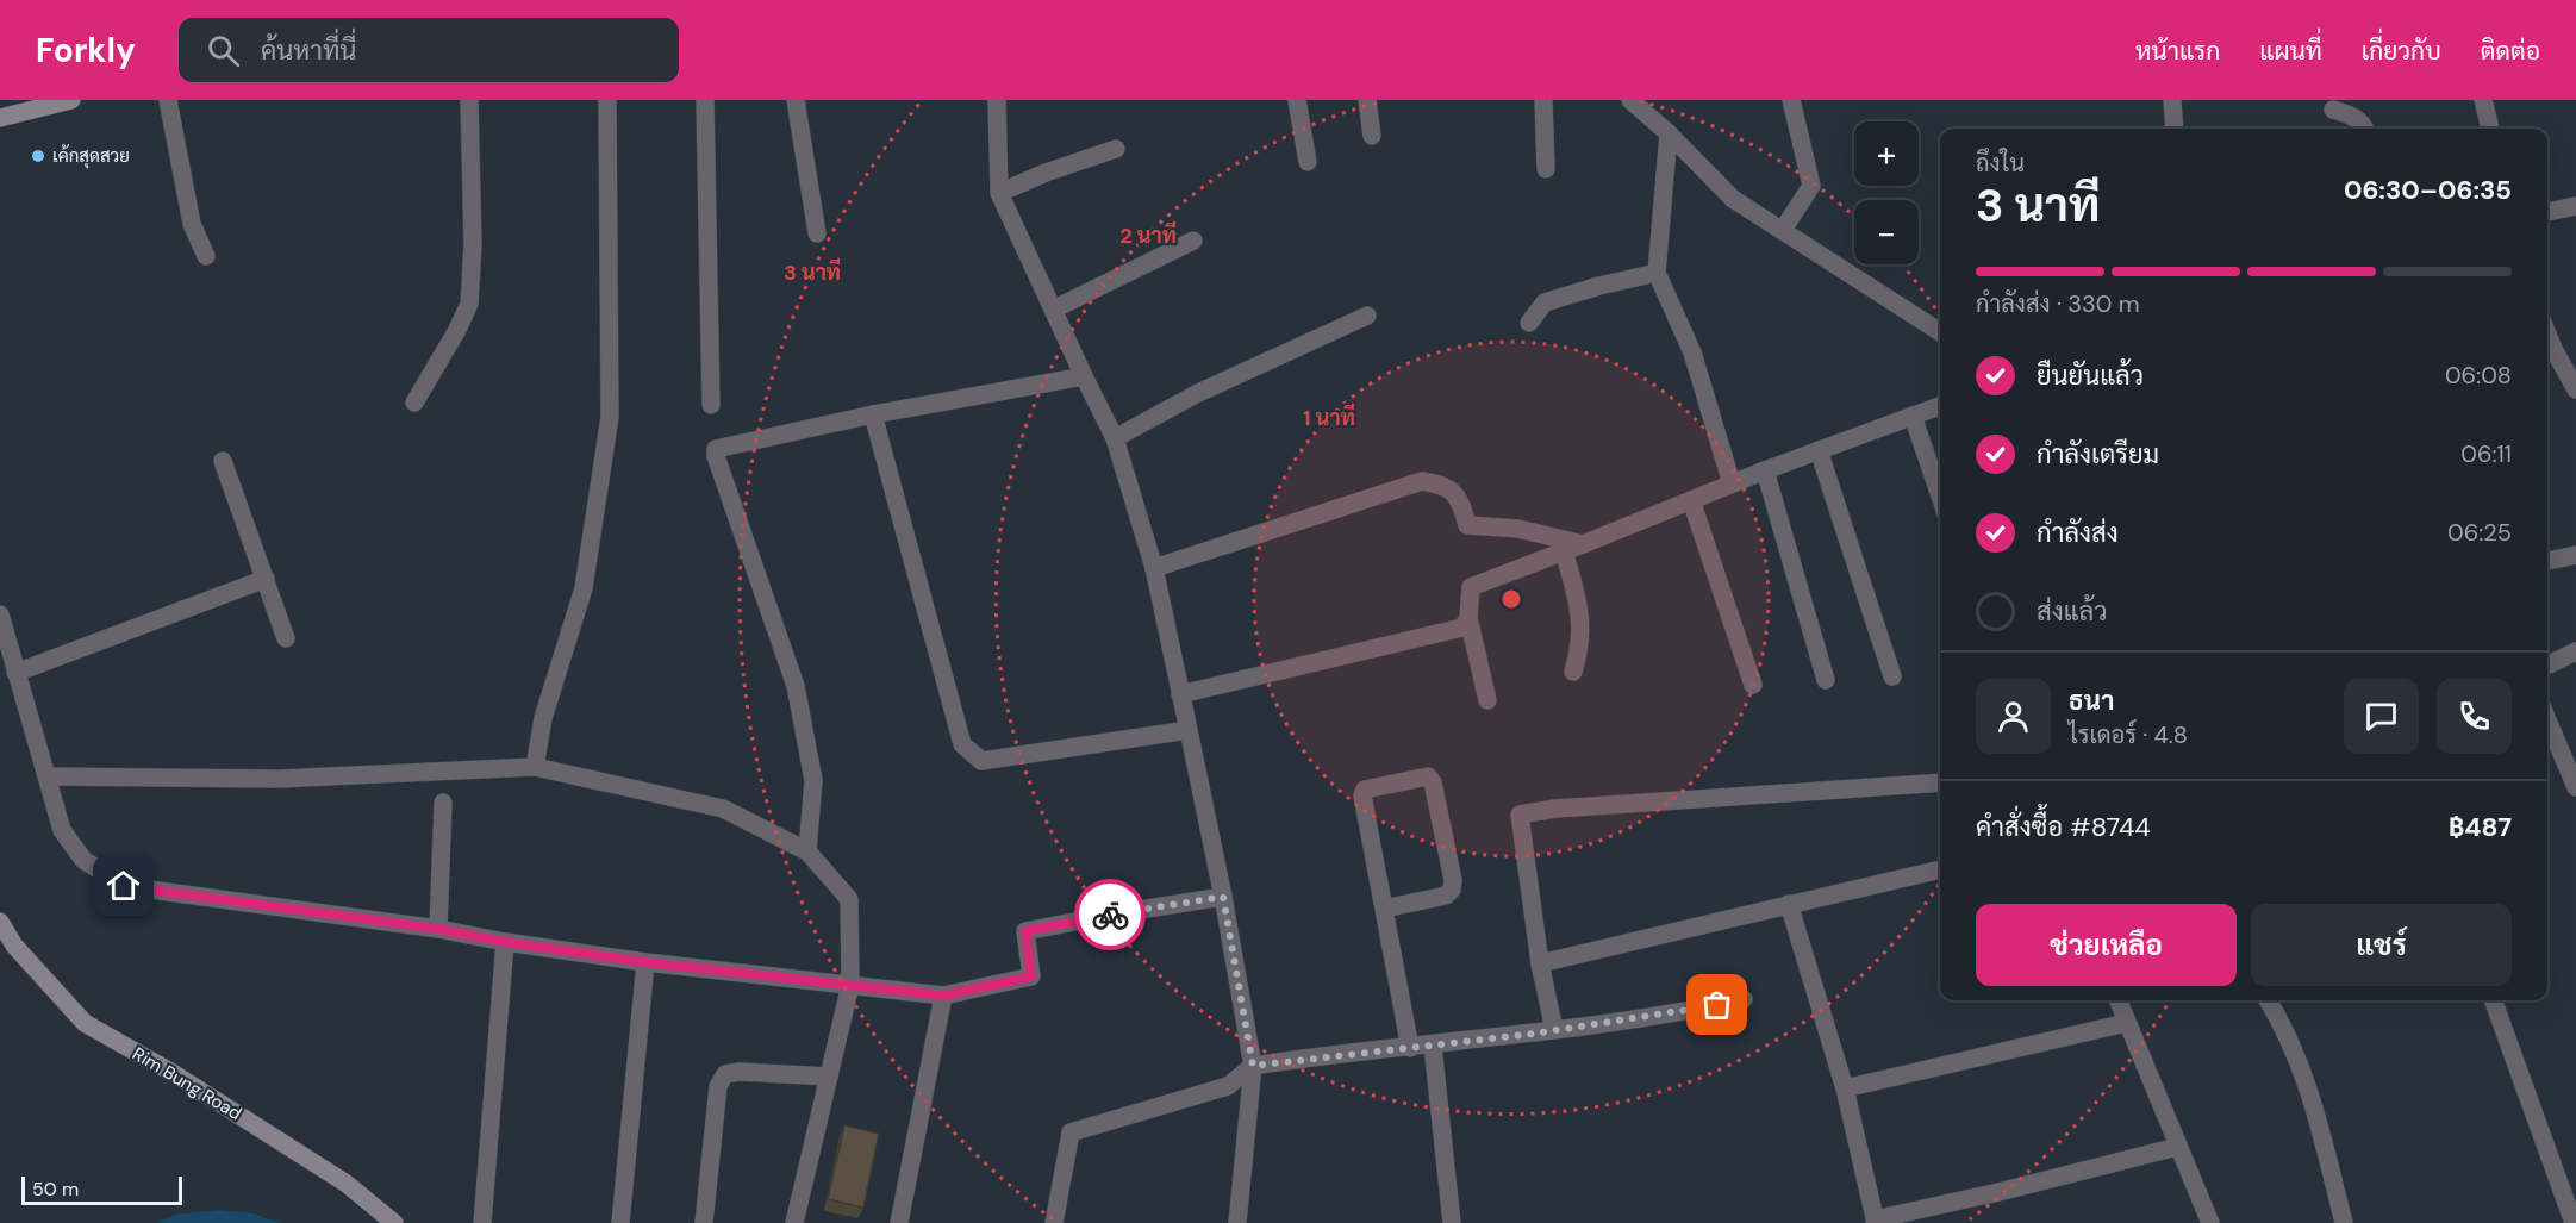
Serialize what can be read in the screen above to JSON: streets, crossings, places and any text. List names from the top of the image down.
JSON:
{
  "streets": {
    "main road": ["Rim Bung Road"]
  },
  "places": ["เค้กสุดสวย"],
  "scale_bar": "50 m",
  "page": {
    "header": "Forkly",
    "search": "ค้นหาที่นี่",
    "nav": [
      "หน้าแรก",
      "แผนที่",
      "เกี่ยวกับ",
      "ติดต่อ"
    ],
    "map_buttons": ["+", "−"],
    "heading": ["3 นาที", "ถึงใน", "06:30–06:35"],
    "panel": [
      "ธนา",
      "ไรเดอร์ · 4.8",
      "คำสั่งซื้อ #8744",
      "฿487"
    ],
    "bar": "กำลังส่ง · 330 m",
    "list": [
      ["ยืนยันแล้ว", "06:08"],
      ["กำลังเตรียม", "06:11"],
      ["กำลังส่ง", "06:25"],
      "ส่งแล้ว"
    ],
    "buttons": ["ช่วยเหลือ", "แชร์"],
    "scale": "50 m"
  },
  "rings": ["2 นาที", "3 นาที", "1 นาที"]
}
